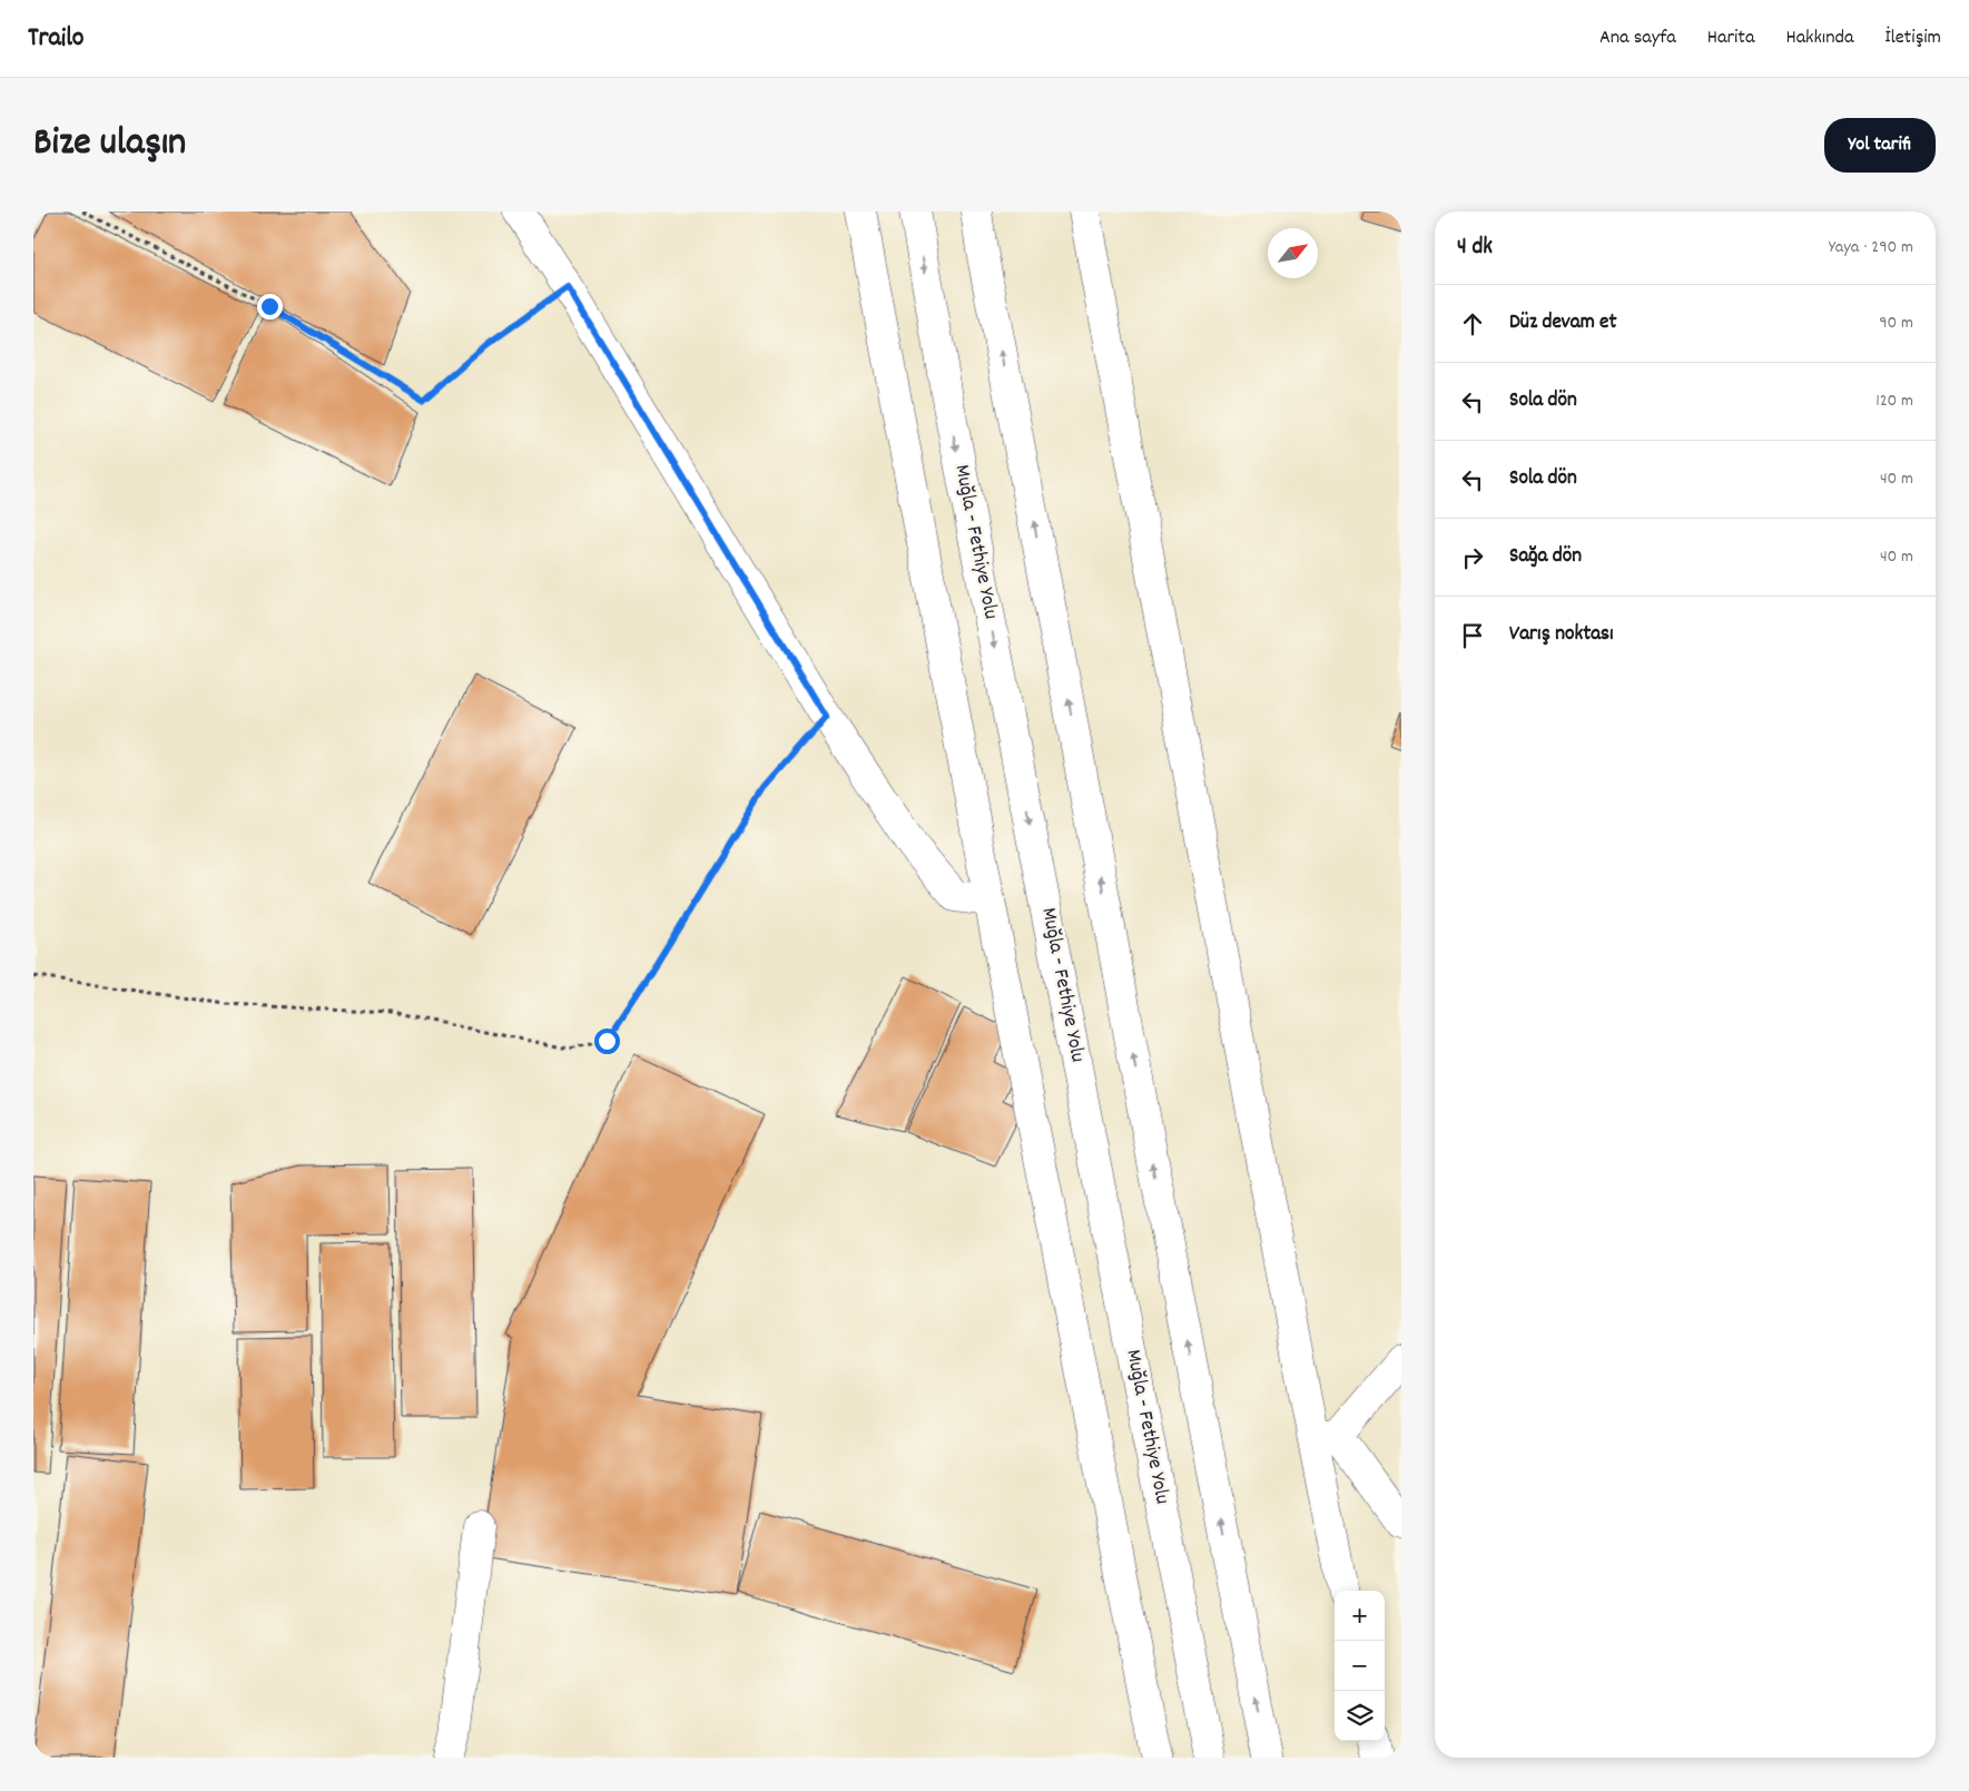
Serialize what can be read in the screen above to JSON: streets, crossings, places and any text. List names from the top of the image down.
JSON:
{
  "streets": {
    "main road": ["Muğla - Fethiye Yolu"]
  },
  "north": "top right",
  "page": {
    "header": "Trailo",
    "nav": [
      "Ana sayfa",
      "Harita",
      "Hakkında",
      "İletişim"
    ],
    "title": "Bize ulaşın",
    "buttons": "Yol tarifi",
    "heading": ["4 dk", "Yaya · 290 m"],
    "list": [
      ["Düz devam et", "90 m"],
      ["Sola dön", "120 m"],
      ["Sola dön", "40 m"],
      ["Sağa dön", "40 m"],
      "Varış noktası"
    ],
    "map_buttons": ["+", "−"]
  }
}
